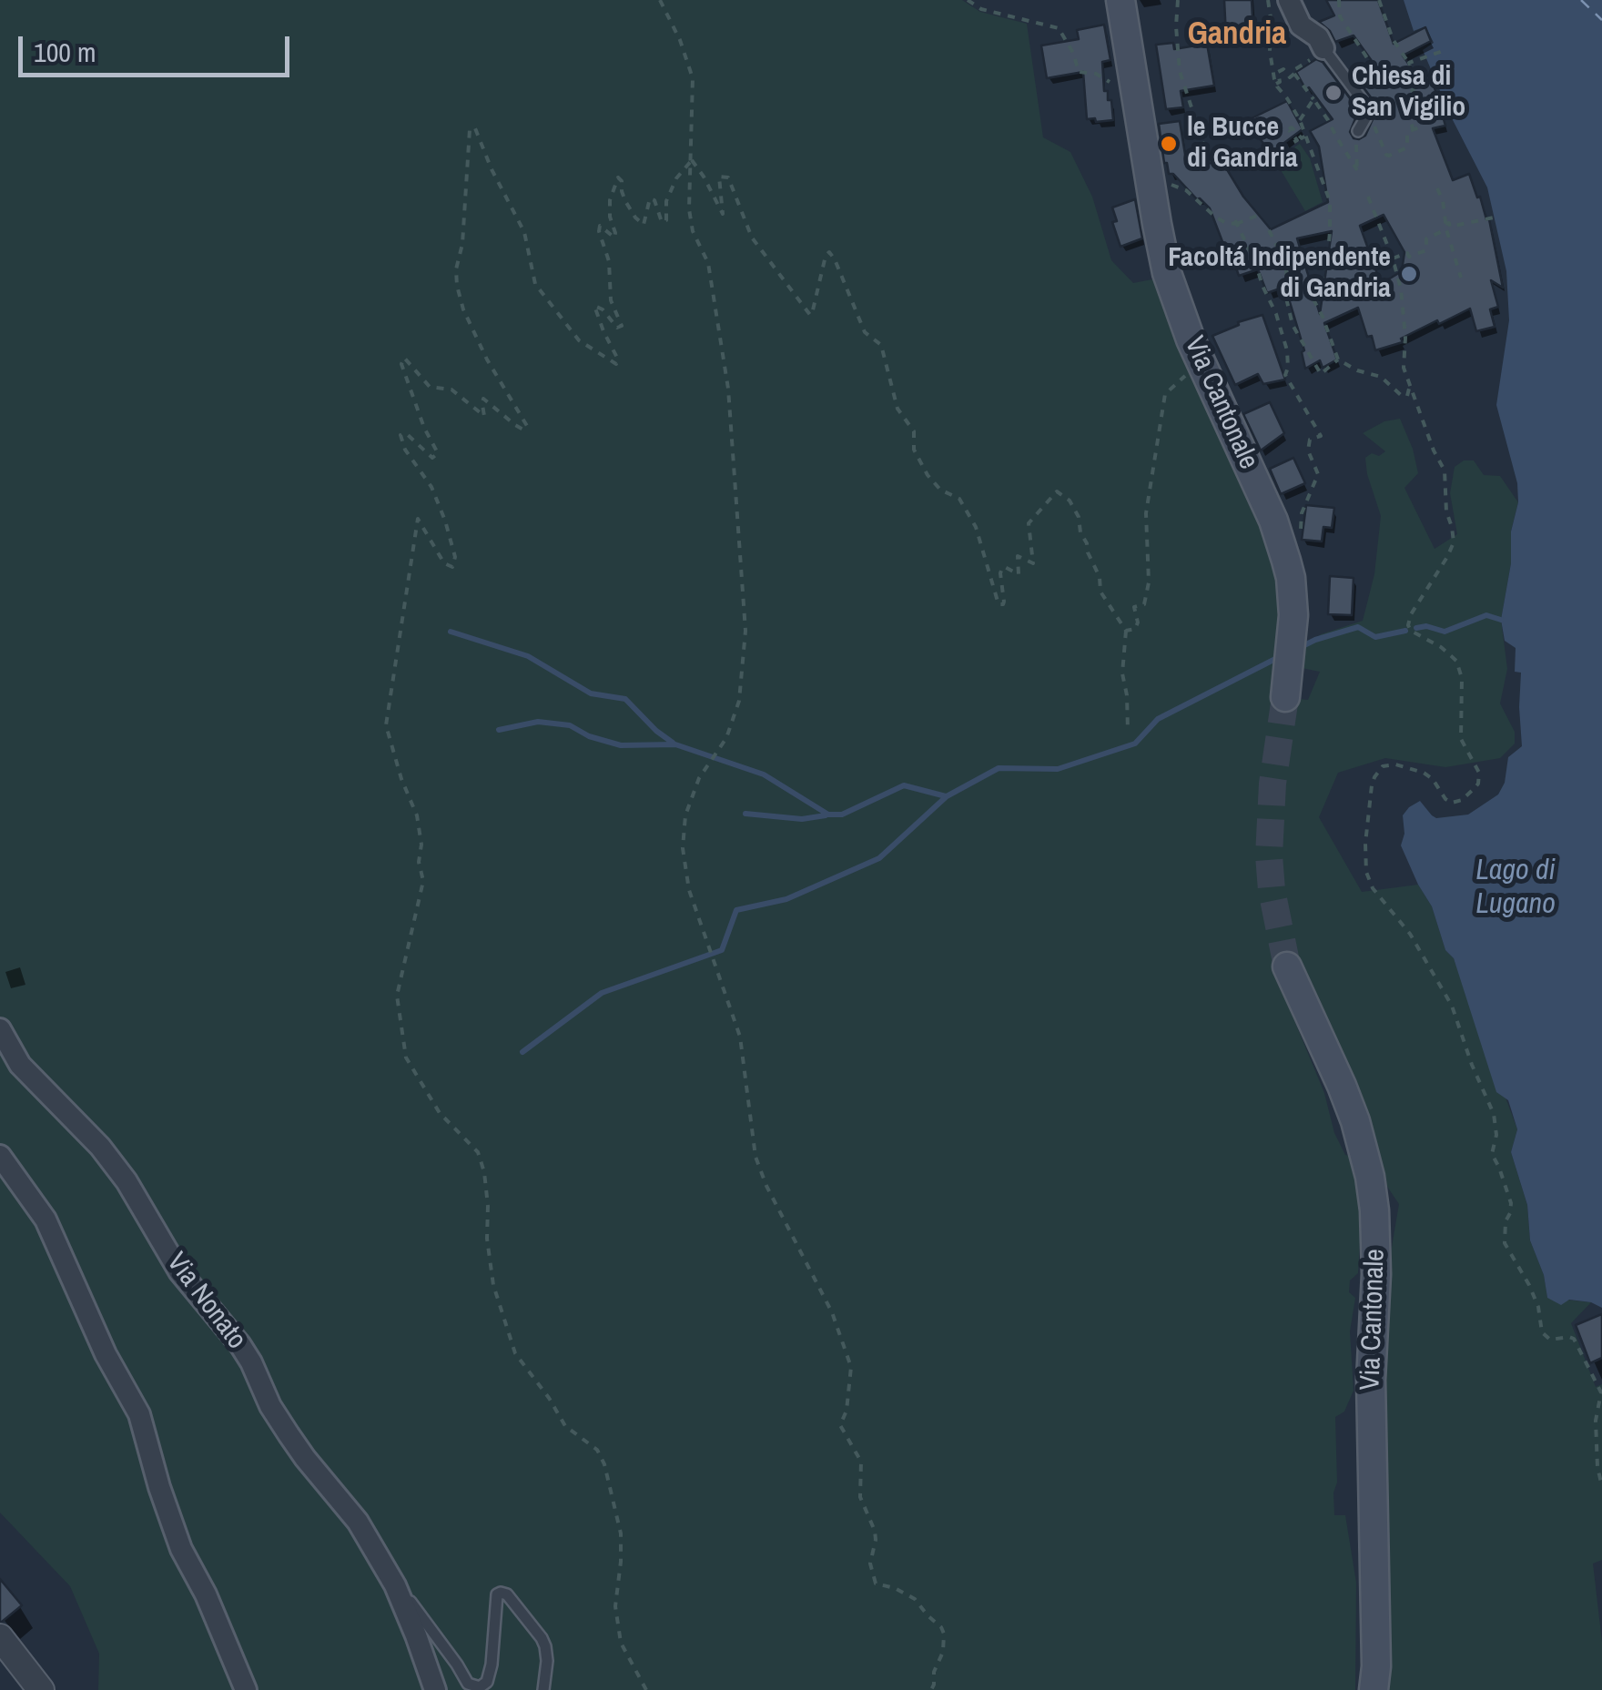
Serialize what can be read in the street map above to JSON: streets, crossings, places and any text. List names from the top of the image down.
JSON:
{
  "streets": {
    "main road": ["Via Cantonale"],
    "street": ["Via Nonato"]
  },
  "districts": ["Gandria"],
  "water": ["Lago di Lugano"],
  "places": ["Chiesa di San Vigilio", "le Bucce di Gandria", "Facoltá Indipendente di Gandria"],
  "scale_bar": "100 m"
}
